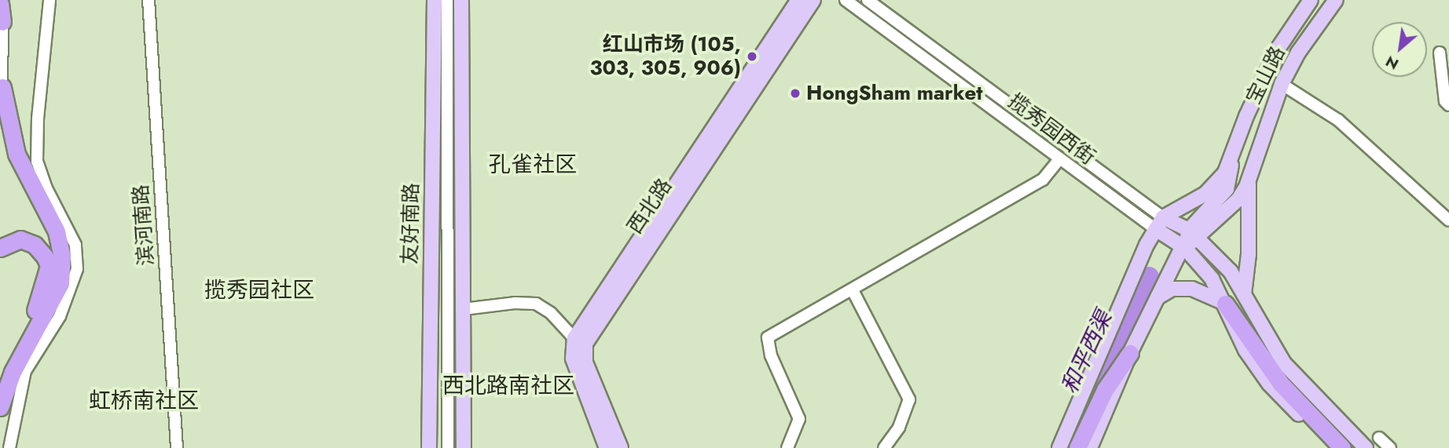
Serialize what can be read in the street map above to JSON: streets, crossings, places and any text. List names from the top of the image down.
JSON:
{
  "streets": {
    "main road": ["宝山路", "西北路", "友好南路"],
    "street": ["揽秀园西街", "滨河南路"]
  },
  "districts": [
    "孔雀社区",
    "揽秀园社区",
    "西北路南社区",
    "虹桥南社区"
  ],
  "water": ["和平西渠"],
  "places": ["红山市场 (105, 303, 305, 906)", "HongSham market"],
  "north": "bottom left"
}
